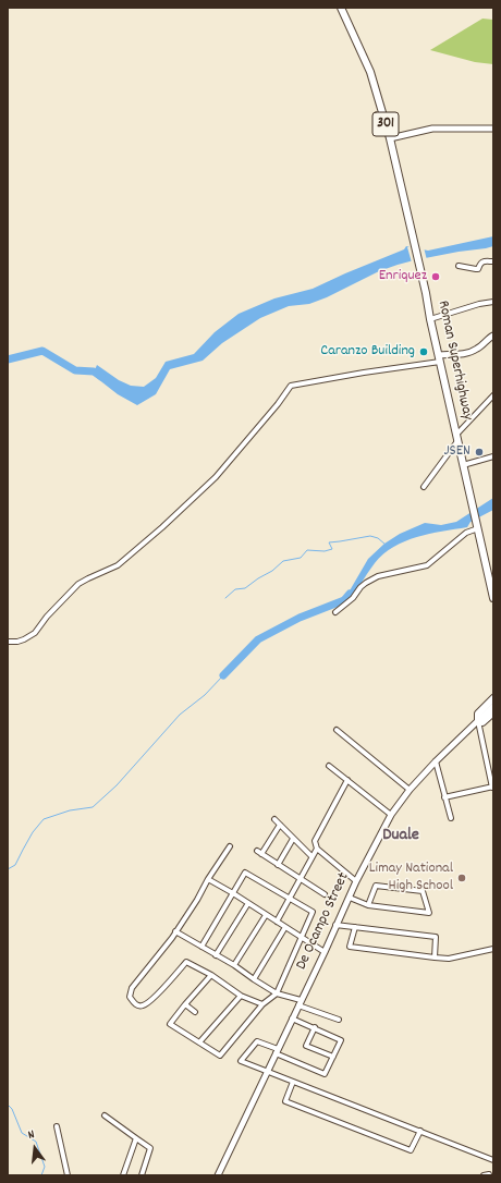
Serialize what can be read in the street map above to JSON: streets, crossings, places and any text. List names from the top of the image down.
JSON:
{
  "streets": {
    "main road": ["301", "Roman Superhighway"],
    "street": ["De Ocampo Street"]
  },
  "districts": ["Duale"],
  "places": [
    "Enriquez",
    "Caranzo Building",
    "JSEN",
    "Limay National High School"
  ],
  "north": "top"
}
